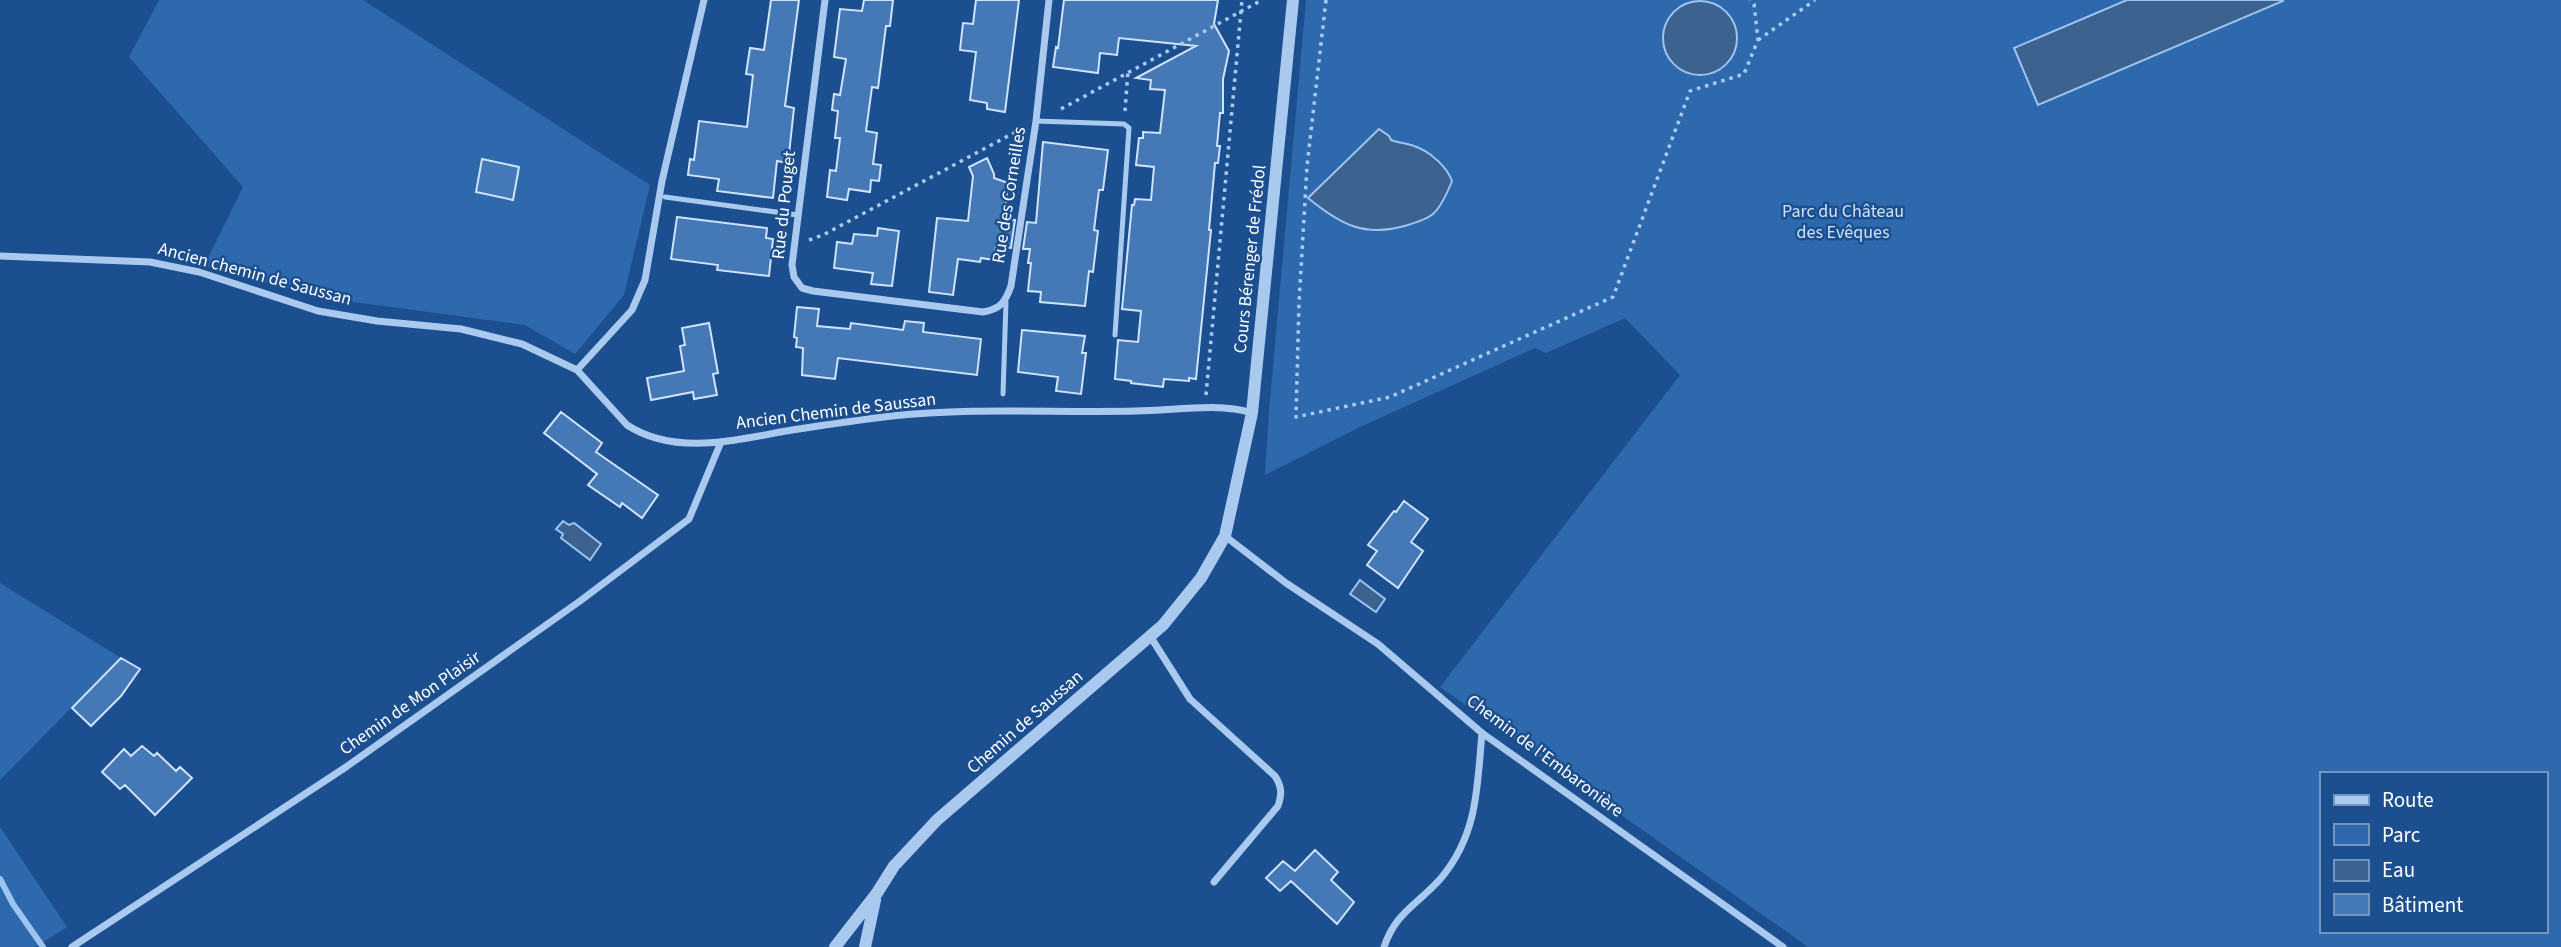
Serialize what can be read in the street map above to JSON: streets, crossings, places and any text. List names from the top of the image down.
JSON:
{
  "streets": {
    "street": [
      "Rue des Corneilles",
      "Rue du Pouget",
      "Cours Bérenger de Frédol",
      "Ancien chemin de Saussan",
      "Ancien Chemin de Saussan",
      "Chemin de Mon Plaisir",
      "Chemin de Saussan",
      "Chemin de l'Embaronière"
    ]
  },
  "crossings": [
    ["Rue des Corneilles", "Rue du Pouget"],
    ["Cours Bérenger de Frédol", "Ancien Chemin de Saussan"],
    ["Cours Bérenger de Frédol", "Chemin de Saussan"],
    ["Ancien chemin de Saussan", "Ancien Chemin de Saussan"],
    ["Ancien Chemin de Saussan", "Chemin de Mon Plaisir"],
    ["Chemin de Saussan", "Chemin de l'Embaronière"]
  ],
  "parks": ["Parc du Château des Evêques"],
  "legend": [
    "Route",
    "Parc",
    "Eau",
    "Bâtiment"
  ]
}
